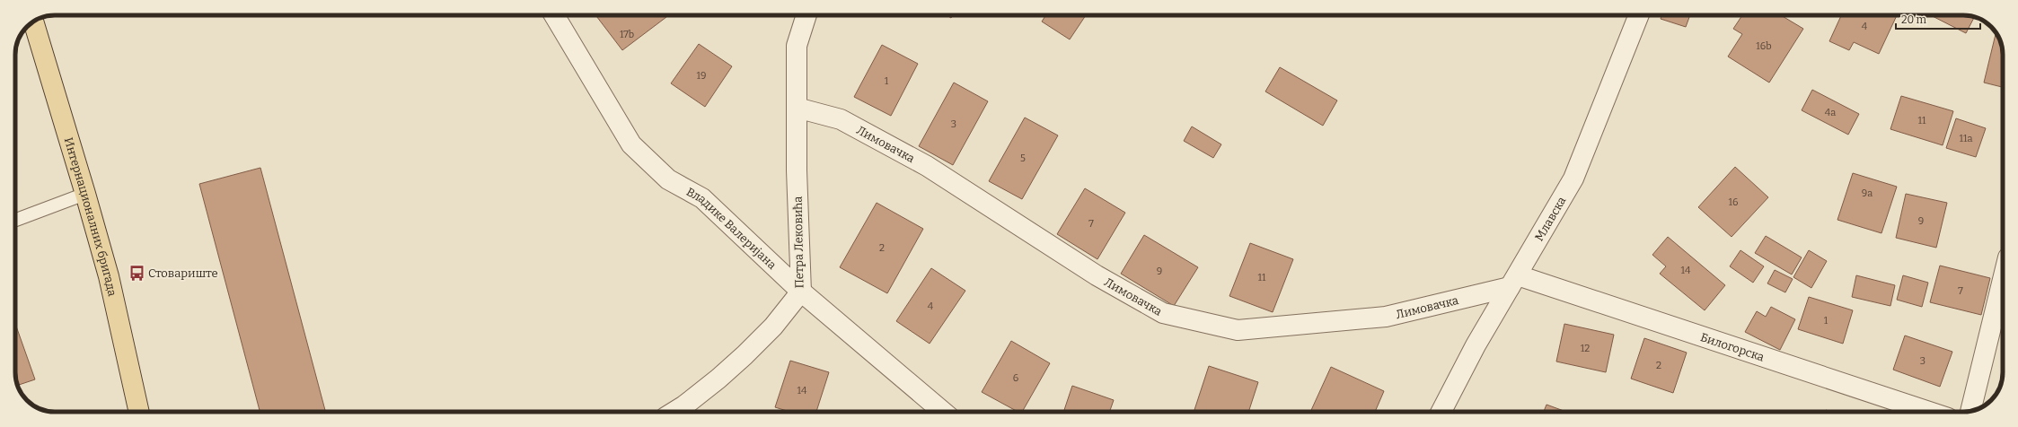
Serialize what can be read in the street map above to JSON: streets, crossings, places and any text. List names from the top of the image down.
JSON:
{
  "streets": {
    "main road": ["Интернационалних бригада"],
    "street": [
      "Лимовачка",
      "Млавска",
      "Владике Валеријана",
      "Петра Лековића",
      "Билогорска"
    ]
  },
  "crossings": [
    ["Лимовачка", "Млавска"],
    ["Лимовачка", "Петра Лековића"],
    ["Лимовачка", "Билогорска"],
    ["Млавска", "Билогорска"],
    ["Владике Валеријана", "Петра Лековића"]
  ],
  "places": {
    "bus stop": ["Стовариште"]
  },
  "house_numbers": [
    "4",
    "17b",
    "16b",
    "19",
    "1",
    "4a",
    "11",
    "3",
    "11a",
    "5",
    "9a",
    "16",
    "9",
    "7",
    "2",
    "14",
    "9",
    "11",
    "7",
    "4",
    "1",
    "12",
    "3",
    "2",
    "6",
    "14"
  ],
  "scale_bar": "20 m"
}
